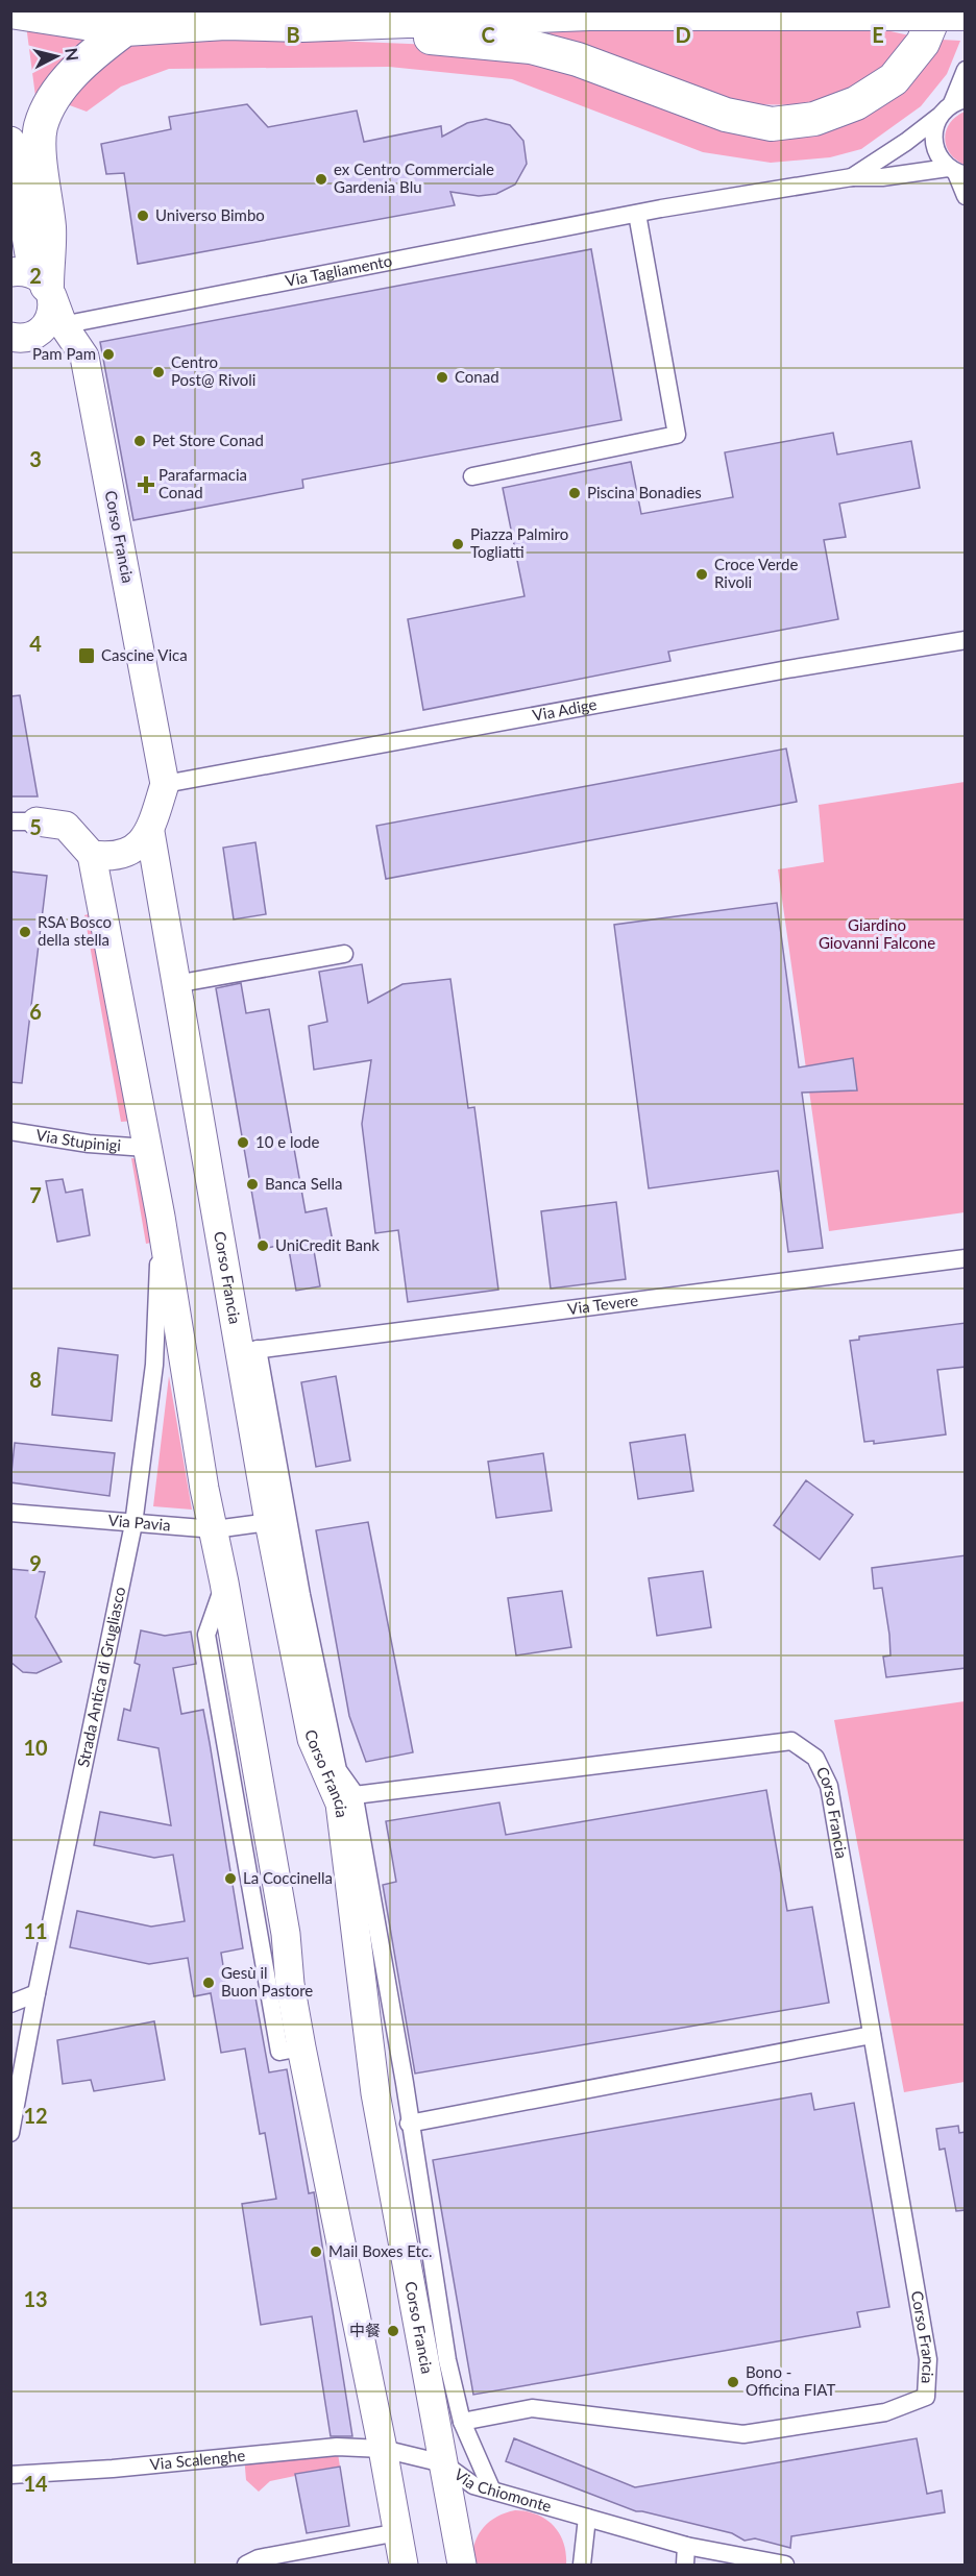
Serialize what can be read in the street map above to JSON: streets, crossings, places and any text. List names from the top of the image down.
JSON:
{
  "streets": {
    "main road": ["Corso Francia"],
    "street": [
      "Via Tagliamento",
      "Via Adige",
      "Via Stupinigi",
      "Via Tevere",
      "Via Pavia",
      "Strada Antica di Grugliasco",
      "Via Scalenghe",
      "Via Chiomonte"
    ]
  },
  "crossings": [
    ["Via Tagliamento", "Corso Francia"],
    ["Corso Francia", "Via Adige"],
    ["Corso Francia", "Via Tevere"],
    ["Corso Francia", "Via Pavia"],
    ["Corso Francia", "Via Chiomonte"],
    ["Via Pavia", "Strada Antica di Grugliasco"],
    ["Via Scalenghe", "Via Chiomonte"]
  ],
  "parks": ["Giardino Giovanni Falcone"],
  "places": {
    "other": [
      "ex Centro Commerciale Gardenia Blu",
      "Universo Bimbo",
      "Pam Pam",
      "Centro Post@ Rivoli",
      "Conad",
      "Pet Store Conad",
      "Piscina Bonadies",
      "Piazza Palmiro Togliatti",
      "Croce Verde Rivoli",
      "RSA Bosco della stella",
      "10 e lode",
      "Banca Sella",
      "UniCredit Bank",
      "La Coccinella",
      "Gesù il Buon Pastore",
      "Mail Boxes Etc.",
      "中餐",
      "Bono - Officina FIAT"
    ],
    "health": ["Parafarmacia Conad"],
    "transit": ["Cascine Vica"]
  },
  "north": "right",
  "grid": {
    "columns": [
      "B",
      "C",
      "D",
      "E"
    ],
    "rows": [
      "2",
      "3",
      "4",
      "5",
      "6",
      "7",
      "8",
      "9",
      "10",
      "11",
      "12",
      "13",
      "14"
    ]
  }
}
